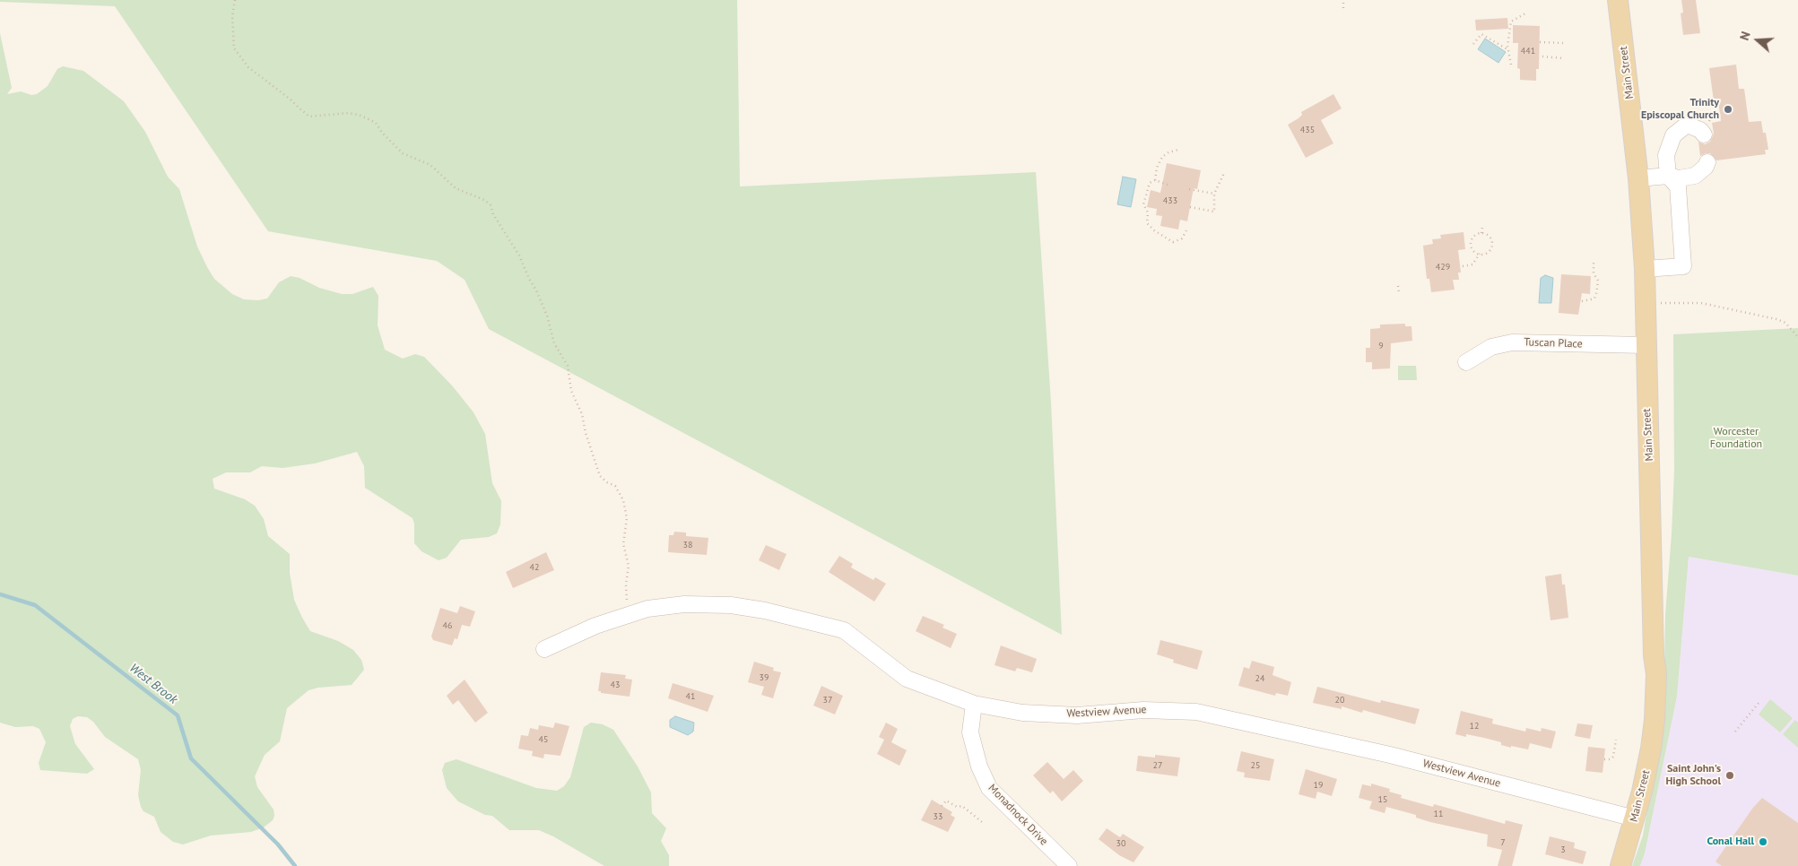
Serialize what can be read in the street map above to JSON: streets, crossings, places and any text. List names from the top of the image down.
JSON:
{
  "streets": {
    "main road": ["Main Street"],
    "street": ["Tuscan Place", "Westview Avenue", "Monadnock Drive"]
  },
  "crossings": [
    ["Main Street", "Tuscan Place"],
    ["Main Street", "Westview Avenue"],
    ["Westview Avenue", "Monadnock Drive"]
  ],
  "water": ["West Brook"],
  "parks": ["Worcester Foundation"],
  "places": ["Trinity Episcopal Church", "Saint John's High School", "Conal Hall"],
  "house_numbers": [
    "441",
    "435",
    "433",
    "429",
    "9",
    "38",
    "42",
    "46",
    "39",
    "24",
    "43",
    "41",
    "37",
    "20",
    "12",
    "45",
    "27",
    "25",
    "19",
    "15",
    "11",
    "33",
    "7",
    "30",
    "3"
  ],
  "north": "left"
}
